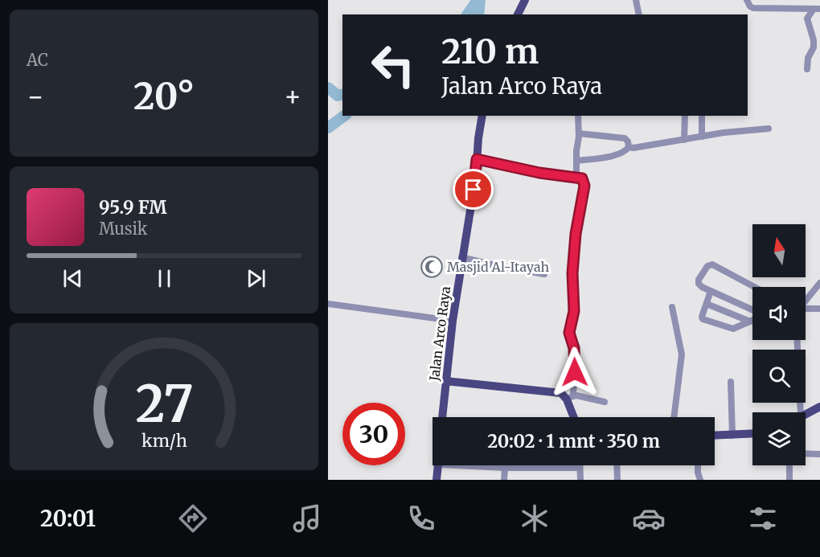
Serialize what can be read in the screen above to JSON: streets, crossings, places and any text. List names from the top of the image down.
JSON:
{
  "streets": {
    "main road": ["Jalan Arco Raya"]
  },
  "places": {
    "mosque": ["Masjid Al-Itayah"]
  },
  "north": "top",
  "page": {
    "tile": "AC",
    "turn": ["210 m", "Jalan Arco Raya"],
    "heat": ["−", "20°", "+"],
    "song": ["95.9 FM", "Musik"],
    "limit": "30",
    "trip": "20:02 · 1 mnt · 350 m",
    "tabs": "20:01",
    "gauge": ["27", "km/h"]
  }
}
